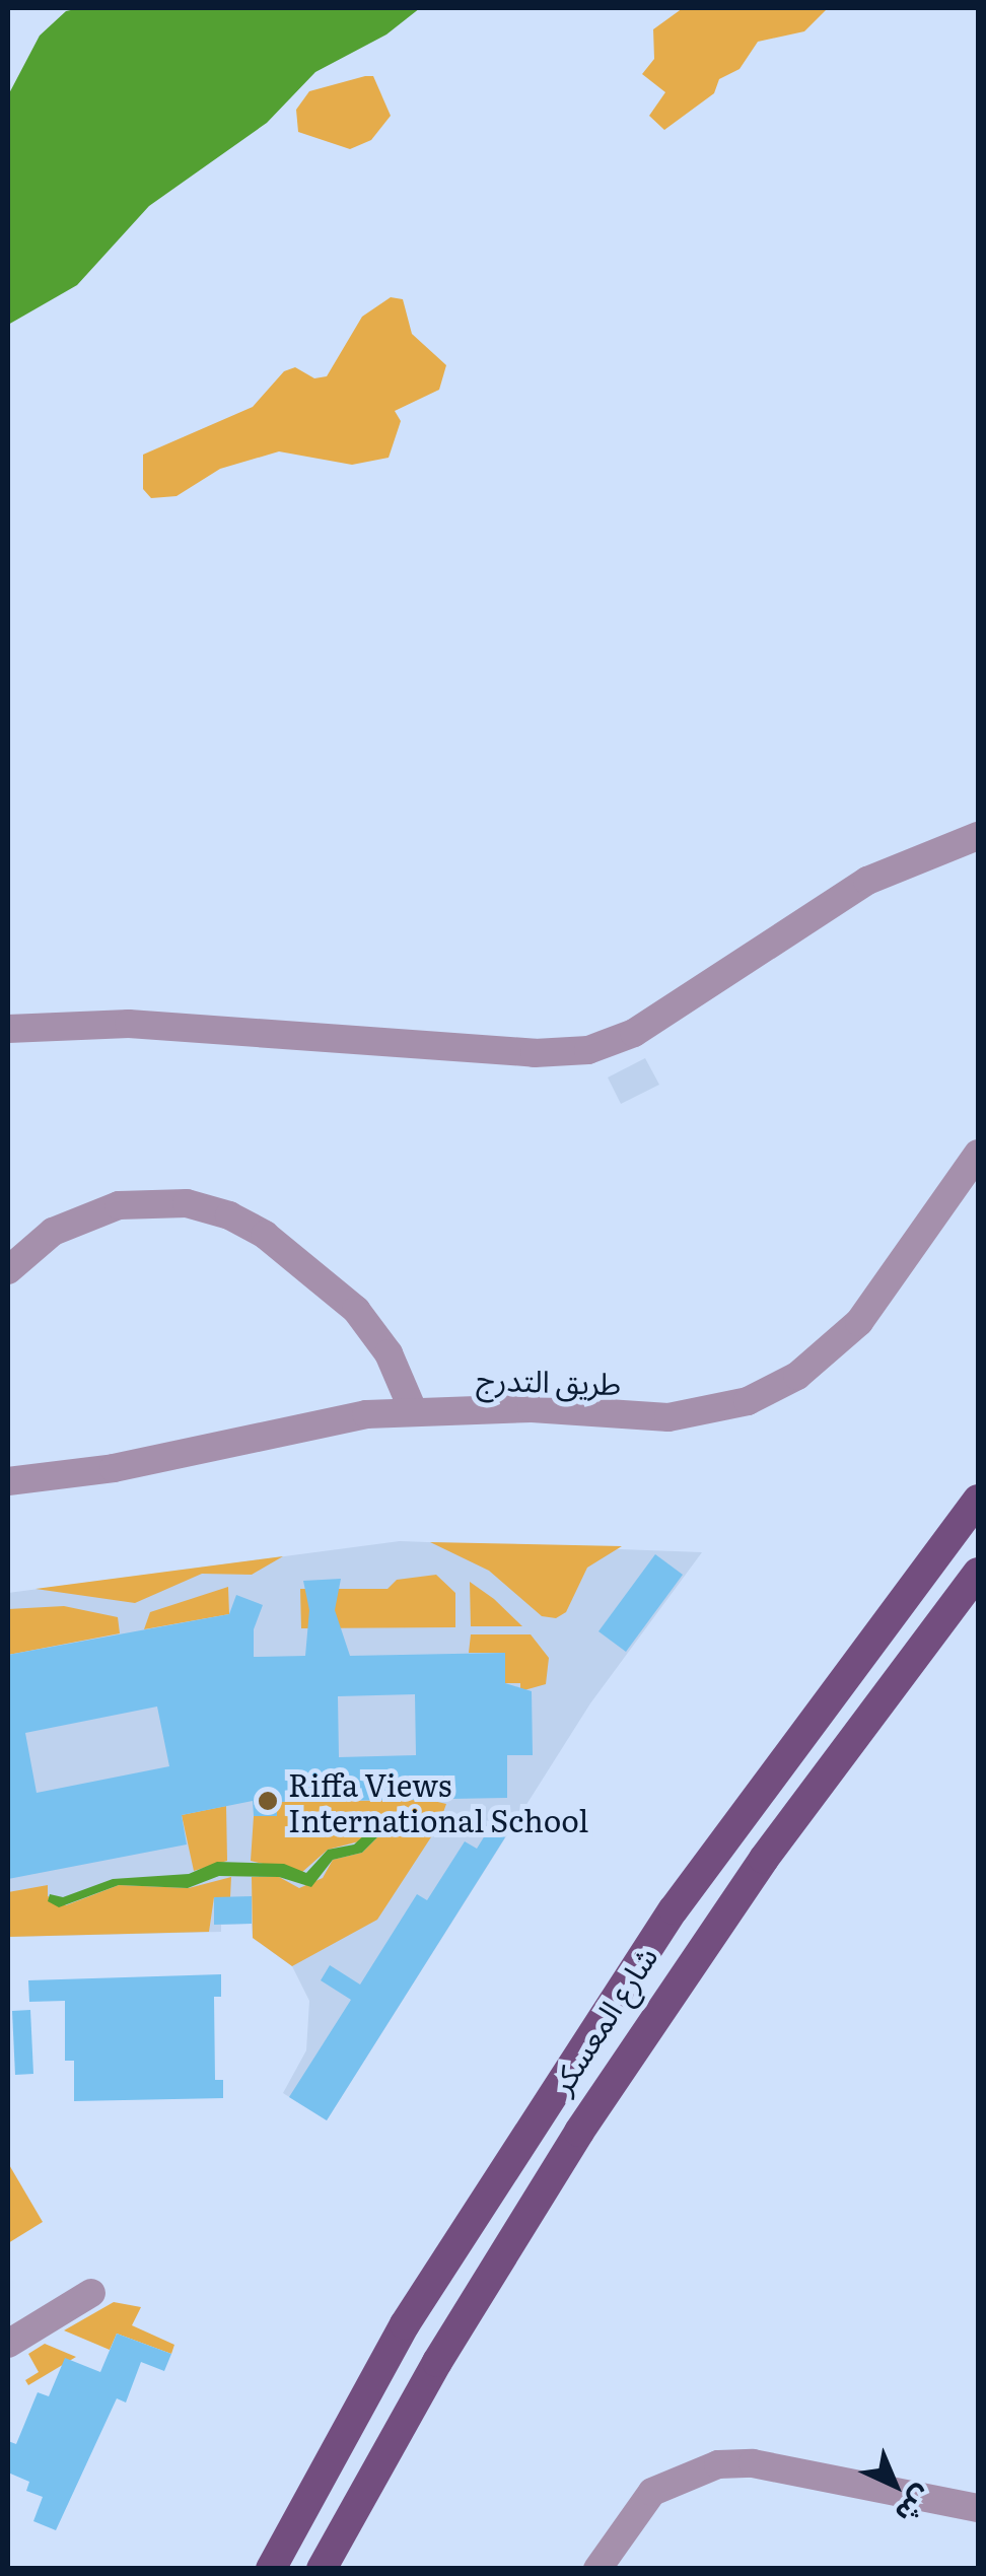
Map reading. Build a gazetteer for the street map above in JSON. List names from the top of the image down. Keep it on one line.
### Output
{"streets":{"main road":["شارع المعسكر"],"street":["طريق التدرج"]},"places":["Riffa Views International School"],"north":"bottom right"}
